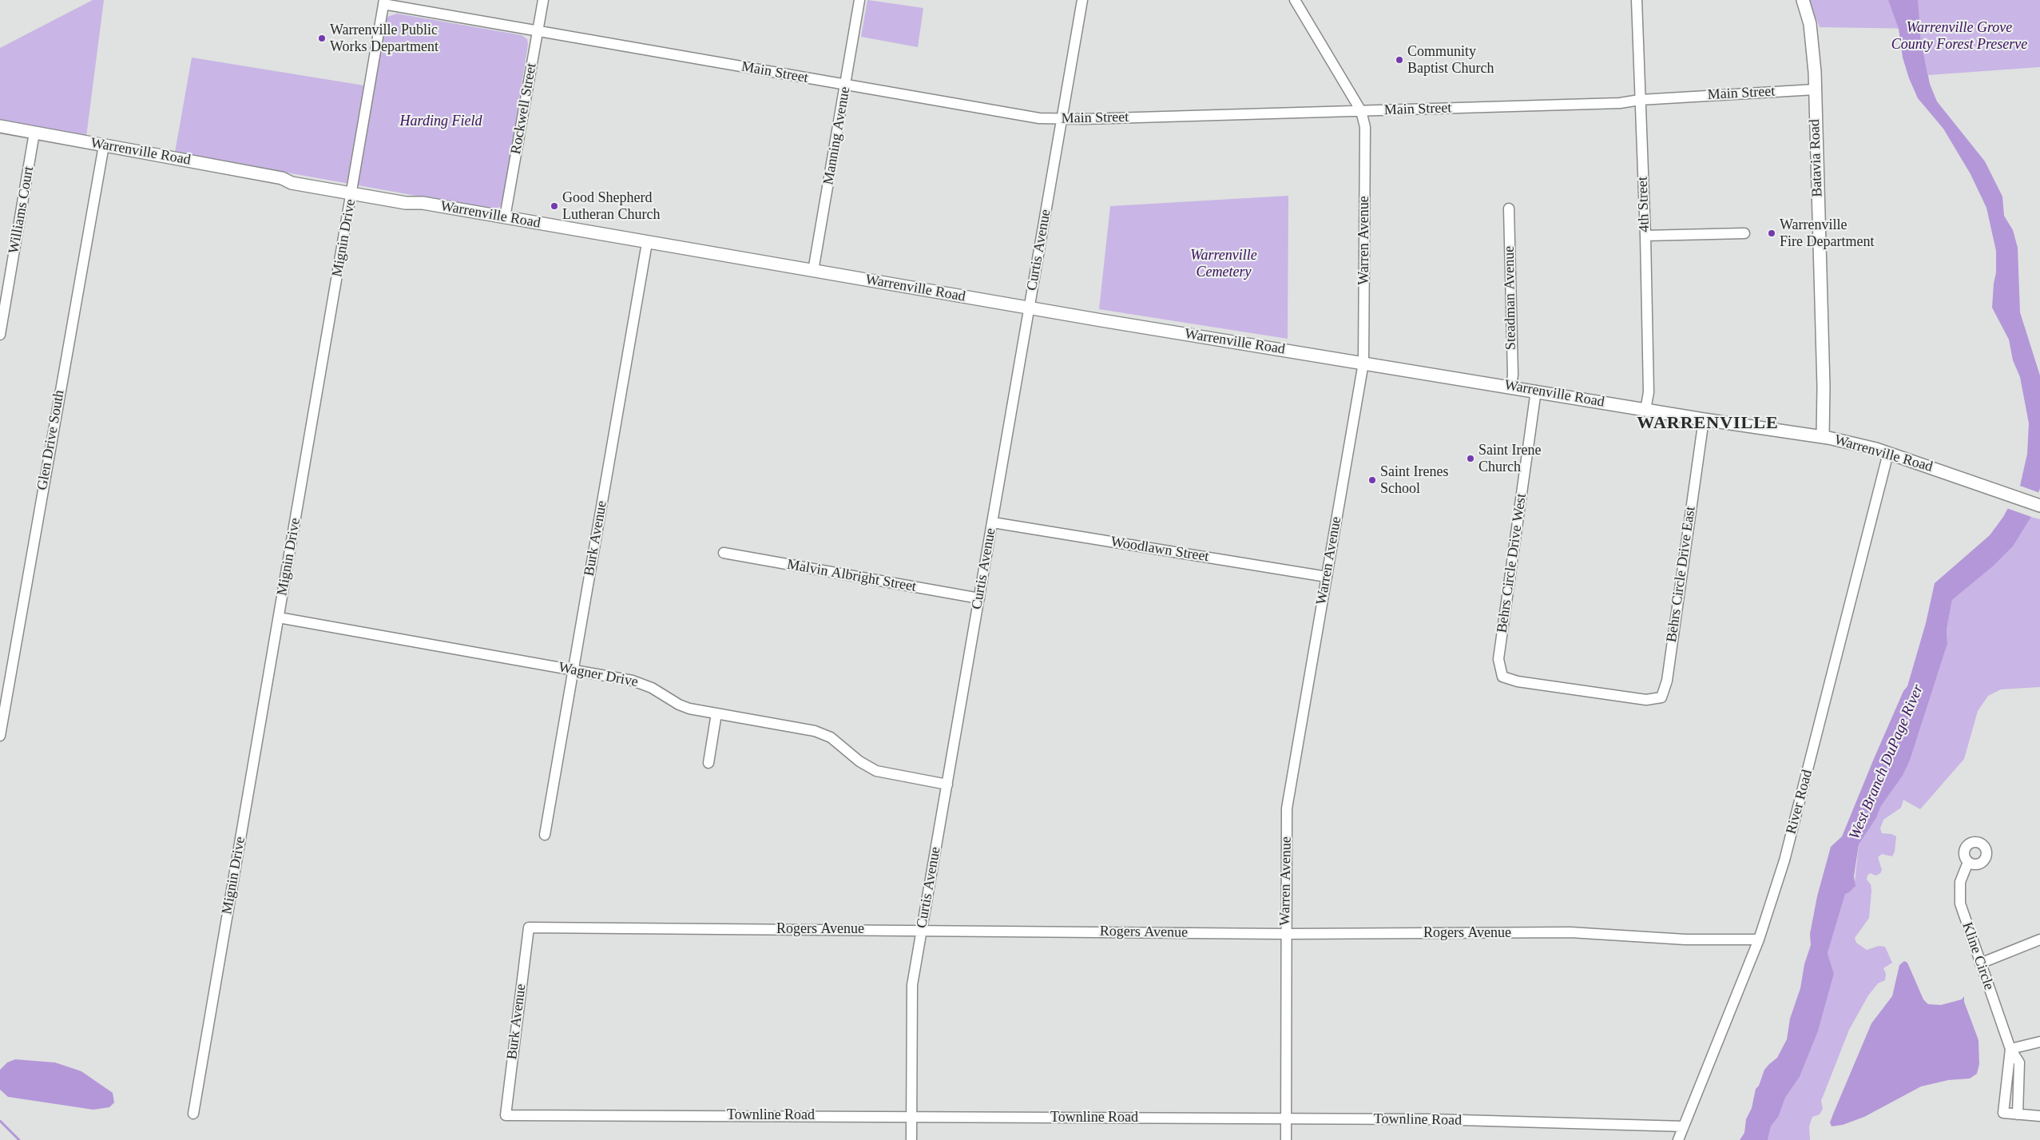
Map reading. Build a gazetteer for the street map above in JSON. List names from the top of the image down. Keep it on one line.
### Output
{"streets":{"main road":["Warrenville Road","Batavia Road"],"street":["Main Street","Rockwell Street","Manning Avenue","4th Street","Williams Court","Mignin Drive","Warren Avenue","Curtis Avenue","Steadman Avenue","Glen Drive South","Burk Avenue","Woodlawn Street","Behrs Circle Drive West","Behrs Circle Drive East","Malvin Albright Street","Wagner Drive","River Road","Rogers Avenue","Kline Circle","Townline Road"]},"crossings":[["Main Street","Rockwell Street"],["Main Street","Manning Avenue"],["Main Street","Batavia Road"],["Main Street","4th Street"],["Main Street","Mignin Drive"],["Main Street","Warren Avenue"],["Main Street","Curtis Avenue"],["Rockwell Street","Warrenville Road"],["Manning Avenue","Warrenville Road"],["Warrenville Road","Batavia Road"],["Warrenville Road","4th Street"],["Warrenville Road","Williams Court"],["Warrenville Road","Mignin Drive"],["Warrenville Road","Warren Avenue"],["Warrenville Road","Curtis Avenue"],["Warrenville Road","Steadman Avenue"],["Warrenville Road","Glen Drive South"],["Warrenville Road","Burk Avenue"],["Warrenville Road","Behrs Circle Drive West"],["Warrenville Road","Behrs Circle Drive East"],["Warrenville Road","River Road"],["Mignin Drive","Wagner Drive"],["Warren Avenue","Woodlawn Street"],["Warren Avenue","Rogers Avenue"],["Warren Avenue","Townline Road"],["Curtis Avenue","Woodlawn Street"],["Curtis Avenue","Malvin Albright Street"],["Curtis Avenue","Wagner Drive"],["Curtis Avenue","Rogers Avenue"],["Curtis Avenue","Townline Road"],["Burk Avenue","Wagner Drive"],["Burk Avenue","Rogers Avenue"],["Burk Avenue","Townline Road"],["Behrs Circle Drive West","Behrs Circle Drive East"],["River Road","Rogers Avenue"],["River Road","Townline Road"]],"districts":["WARRENVILLE"],"water":["West Branch DuPage River"],"parks":["Warrenville Grove County Forest Preserve","Harding Field","Warrenville Cemetery"],"places":["Warrenville Public Works Department","Community Baptist Church","Good Shepherd Lutheran Church","Warrenville Fire Department","Saint Irene Church","Saint Irenes School"]}
